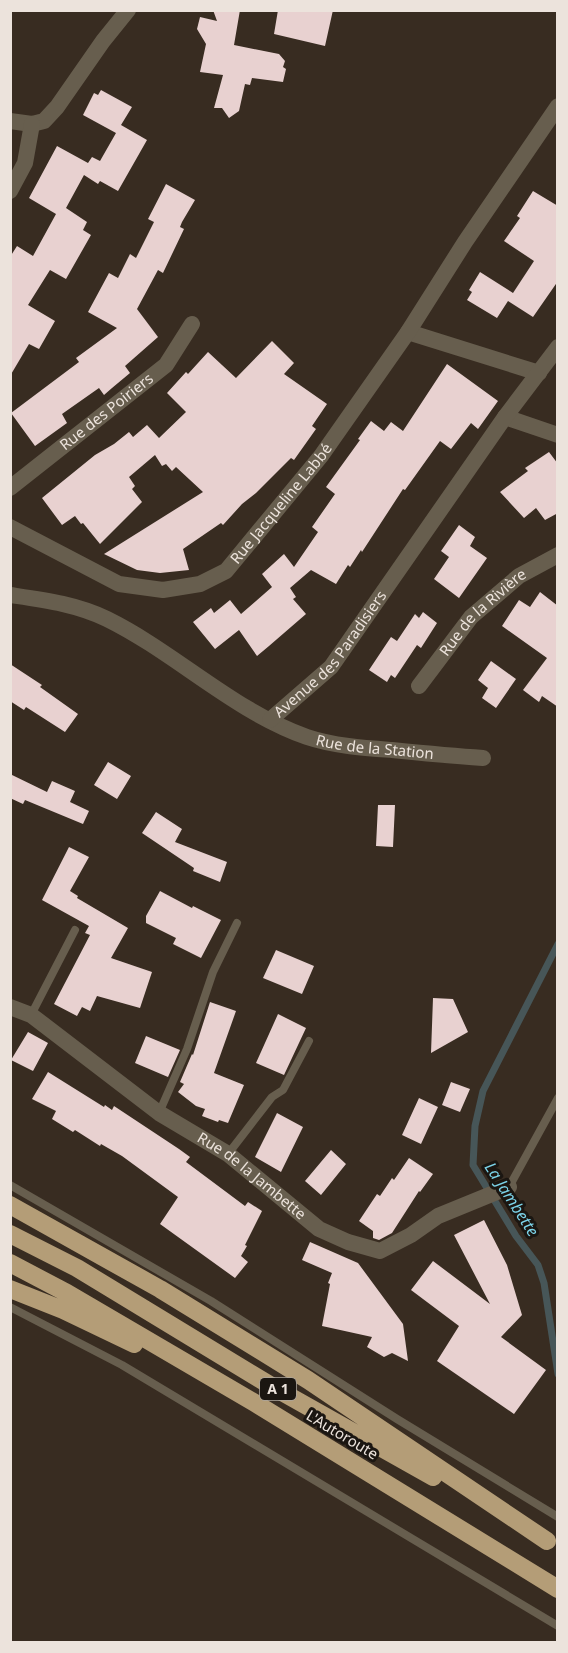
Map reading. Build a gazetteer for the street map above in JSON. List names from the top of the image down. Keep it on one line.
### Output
{"streets":{"highway":["A 1","L'Autoroute"],"street":["Rue des Poiriers","Rue Jacqueline Labbé","Rue de la Rivière","Avenue des Paradisiers","Rue de la Station","Rue de la Jambette"]},"crossings":[["Avenue des Paradisiers","Rue de la Station"]],"water":["La Jambette"]}
